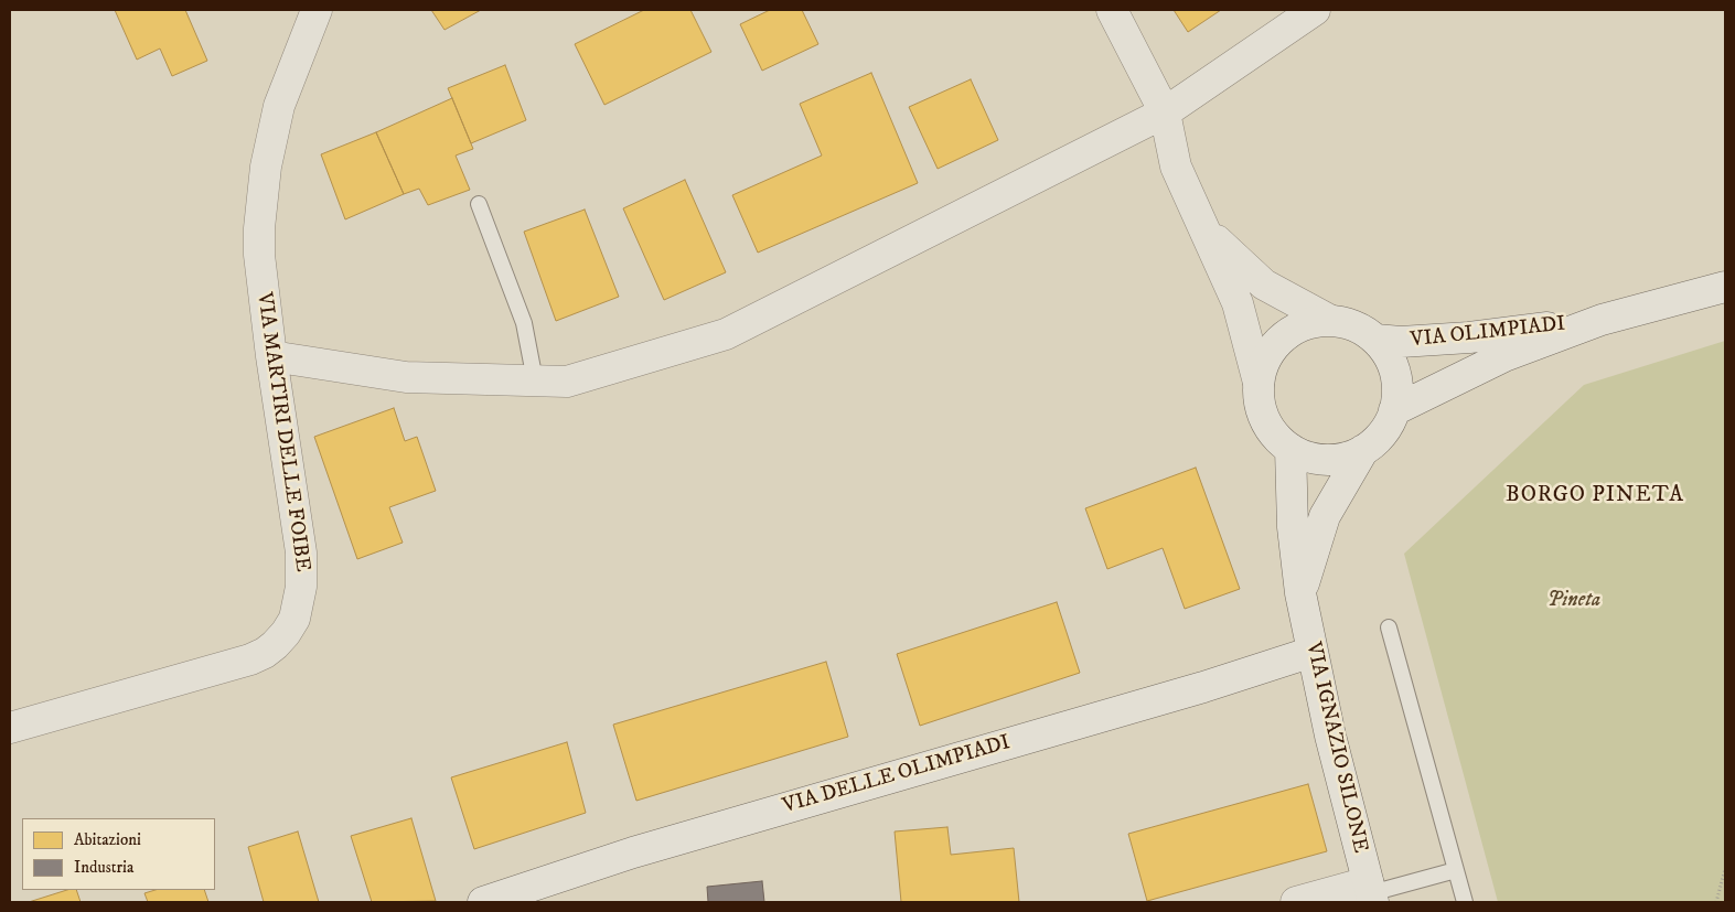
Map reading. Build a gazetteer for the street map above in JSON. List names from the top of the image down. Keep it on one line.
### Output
{"streets":{"street":["VIA OLIMPIADI","VIA MARTIRI DELLE FOIBE","VIA IGNAZIO SILONE","VIA DELLE OLIMPIADI"]},"crossings":[["VIA OLIMPIADI","VIA IGNAZIO SILONE"],["VIA IGNAZIO SILONE","VIA DELLE OLIMPIADI"]],"districts":["BORGO PINETA"],"parks":["Pineta"],"legend":["Abitazioni","Industria"]}
